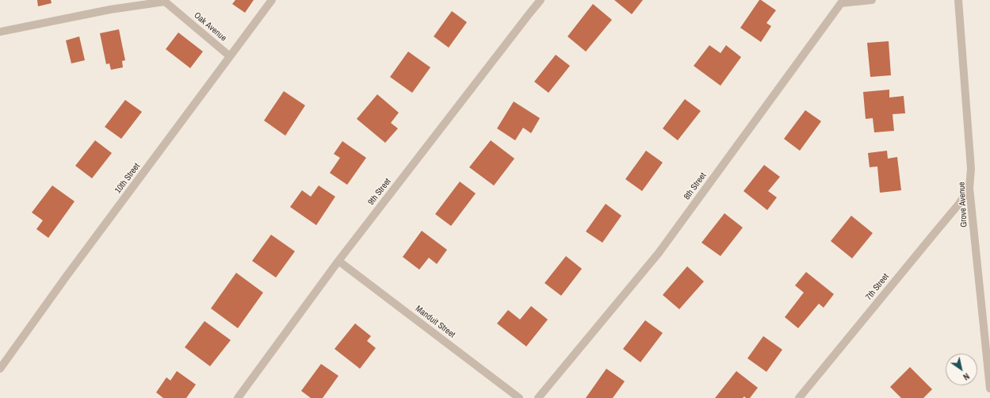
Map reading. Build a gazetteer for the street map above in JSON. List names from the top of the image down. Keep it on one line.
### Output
{"streets":{"street":["Oak Avenue","10th Street","8th Street","9th Street","Grove Avenue","7th Street","Manduit Street"]},"crossings":[["Oak Avenue","10th Street"],["9th Street","Manduit Street"],["Grove Avenue","7th Street"]],"north":"bottom right"}
